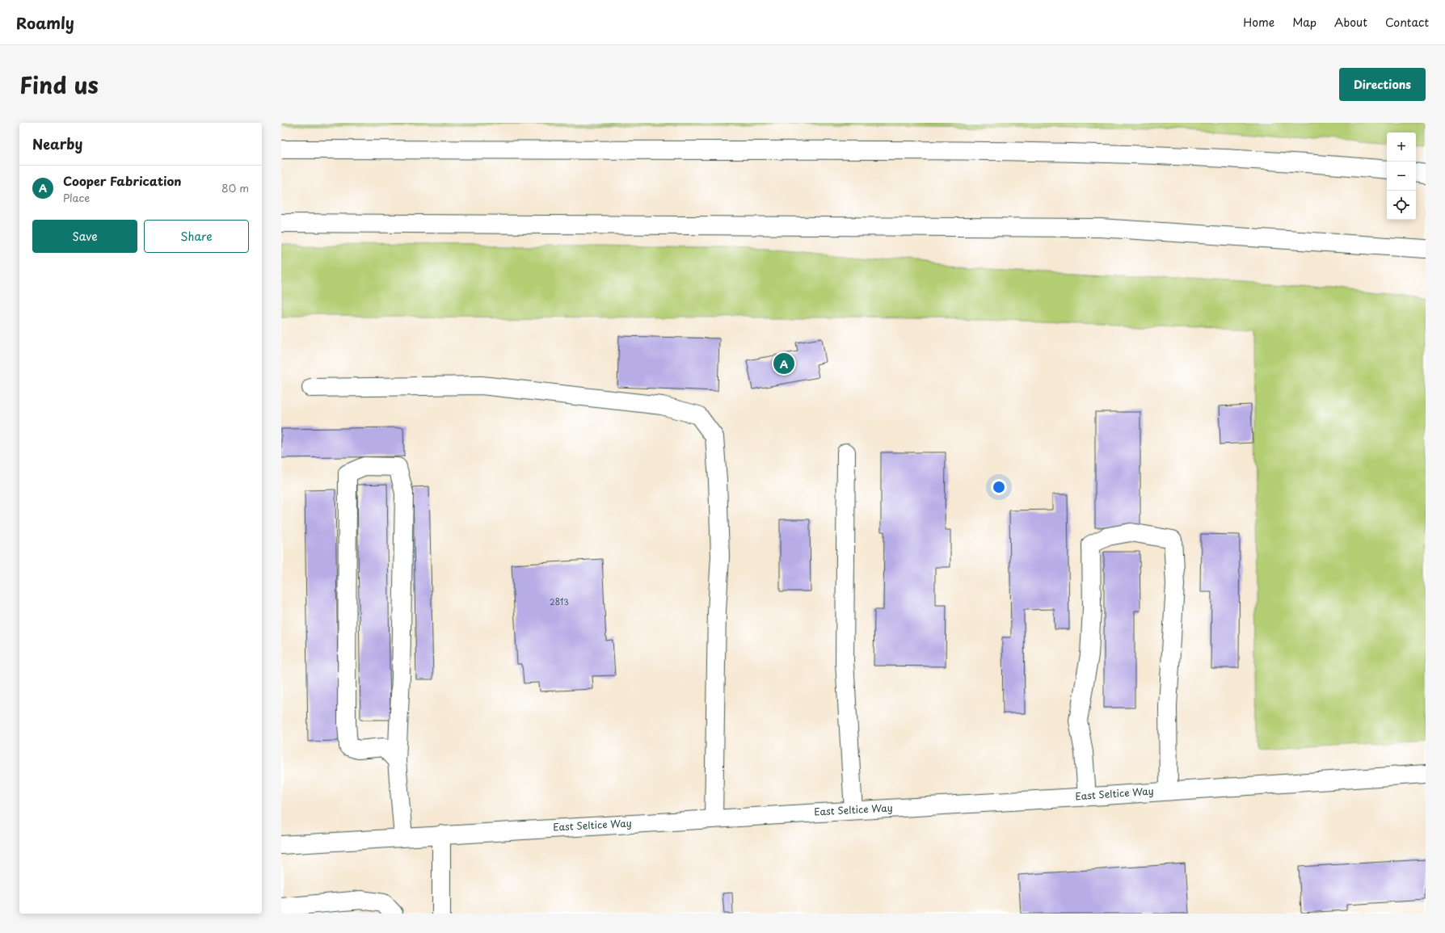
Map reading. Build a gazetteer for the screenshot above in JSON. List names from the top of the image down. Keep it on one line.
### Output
{"streets":{"main road":["East Seltice Way"]},"house_numbers":["2813"],"page":{"header":"Roamly","nav":["Home","Map","About","Contact"],"title":"Find us","buttons":["Directions",["Save","Share"]],"heading":"Nearby","map_buttons":["+","−"],"list":[{"mark":"A","name":"Cooper Fabrication","note":"Place","value":"80 m"}],"pins":"A"}}
